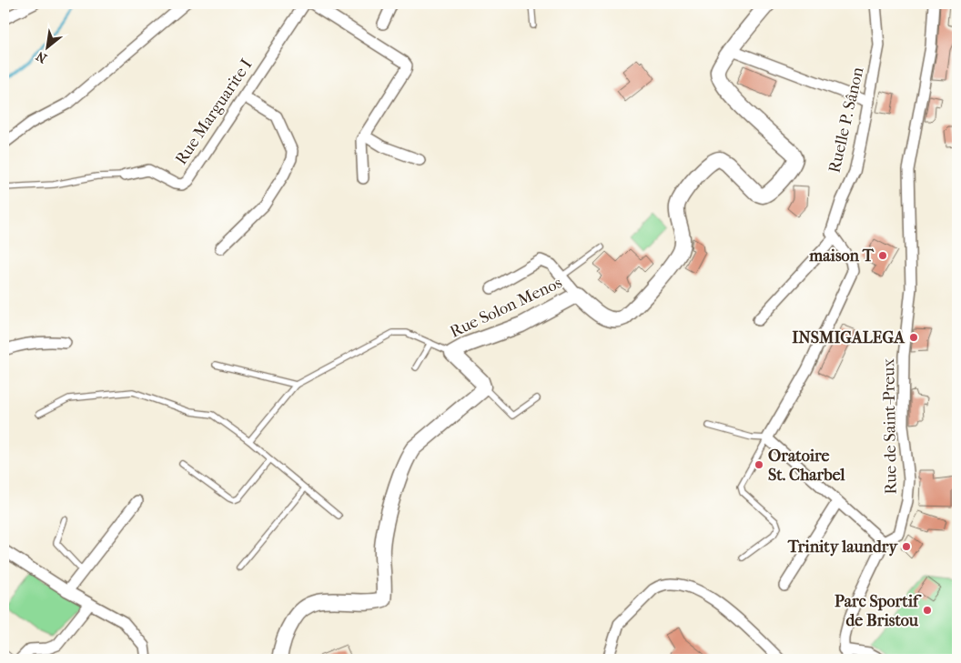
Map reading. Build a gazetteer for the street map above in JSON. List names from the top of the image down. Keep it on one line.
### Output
{"streets":{"street":["Rue Marguarite I","Ruelle P. Sânon","Rue Solon Menos","Rue de Saint-Preux"]},"places":["maison T","INSMIGALEGA","Oratoire St. Charbel","Trinity laundry","Parc Sportif de Bristou"],"north":"bottom left"}
